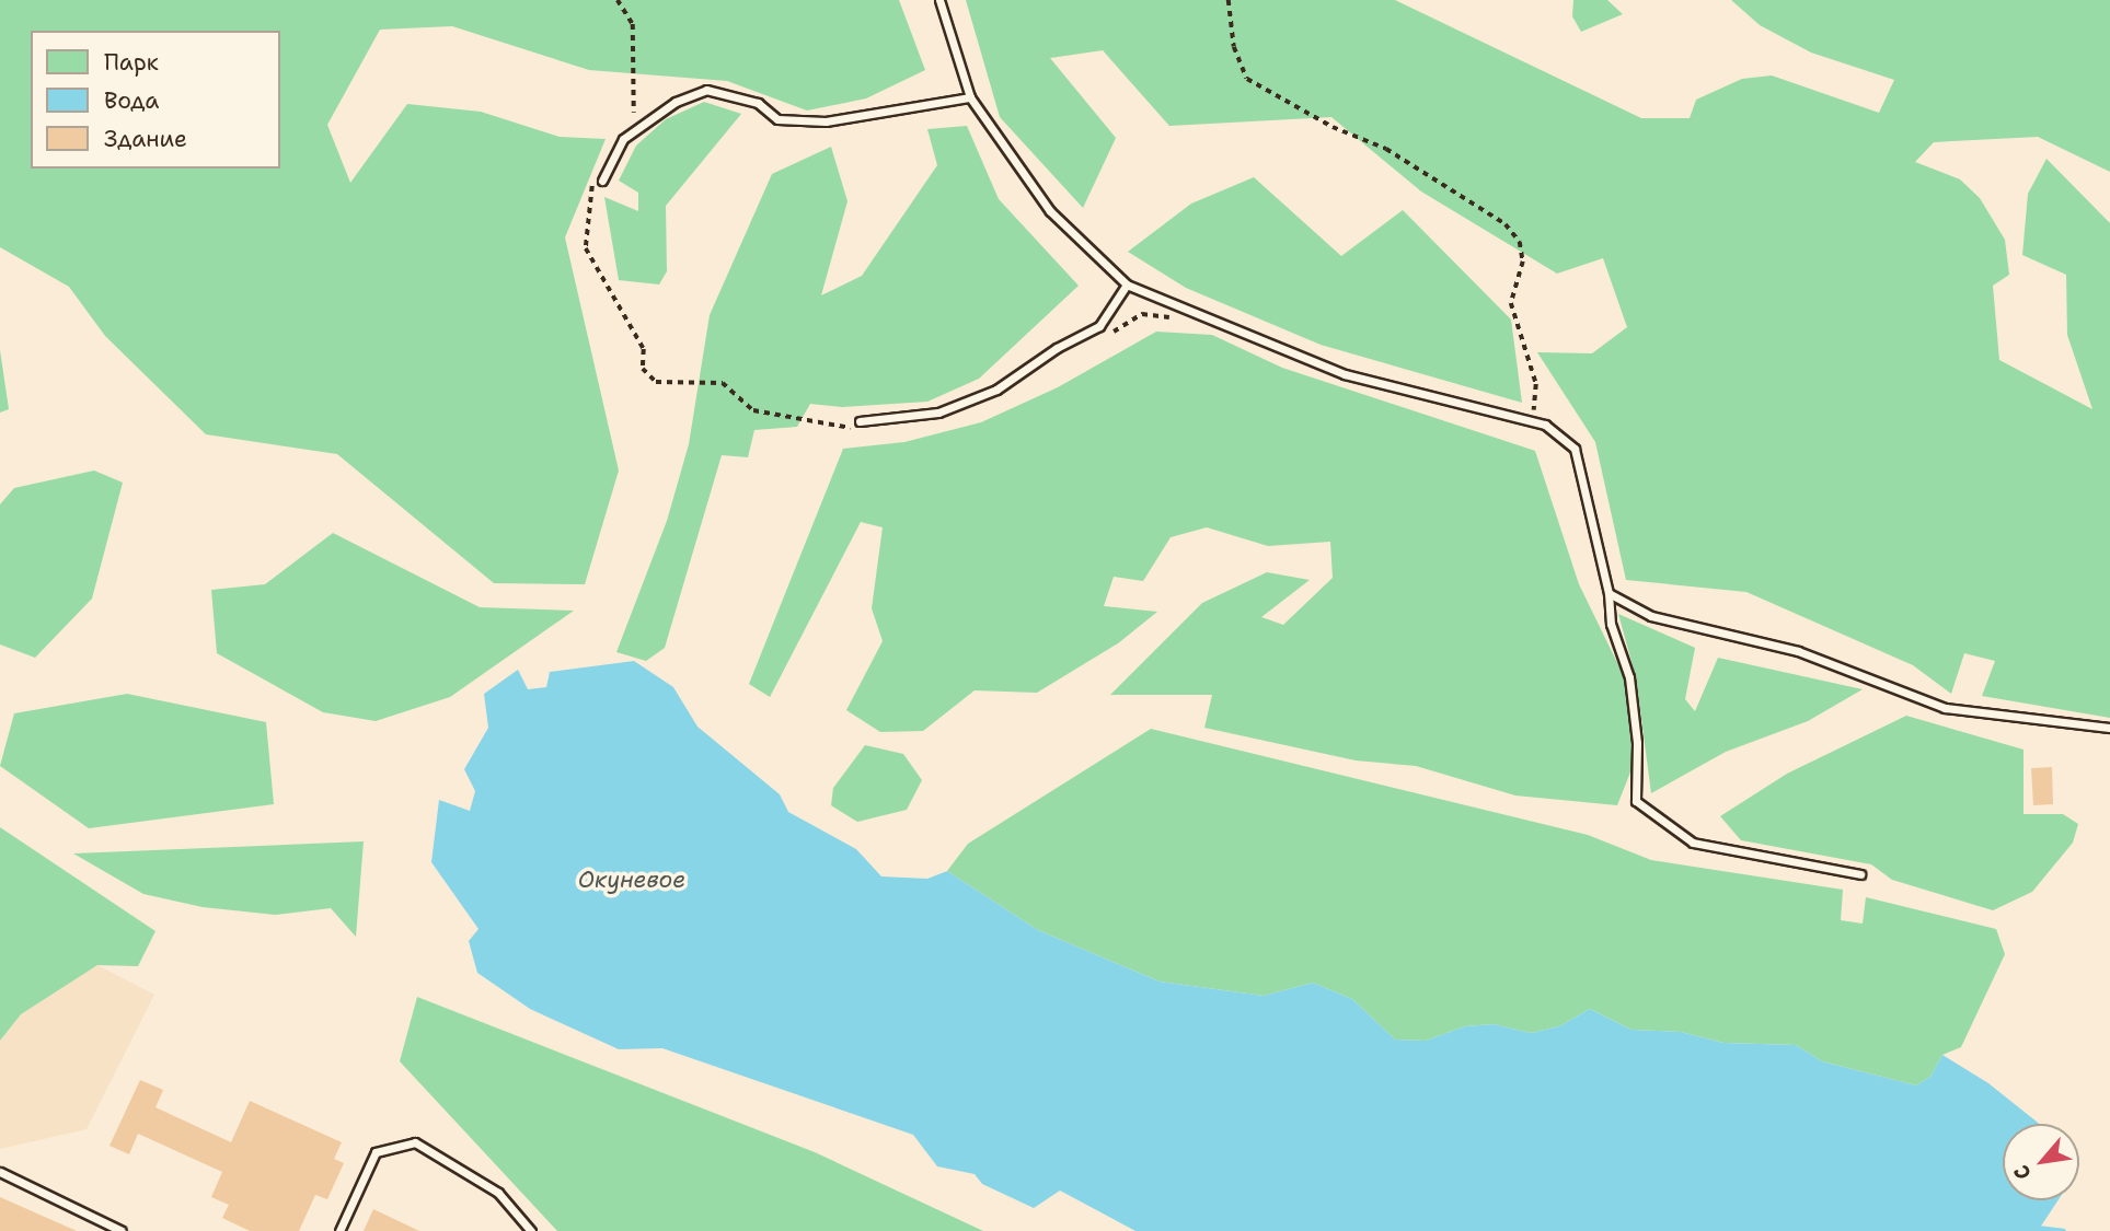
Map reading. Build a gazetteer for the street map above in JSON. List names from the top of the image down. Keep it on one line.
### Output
{"water":["Окуневое"],"legend":["Парк","Вода","Здание"],"north":"bottom left"}
